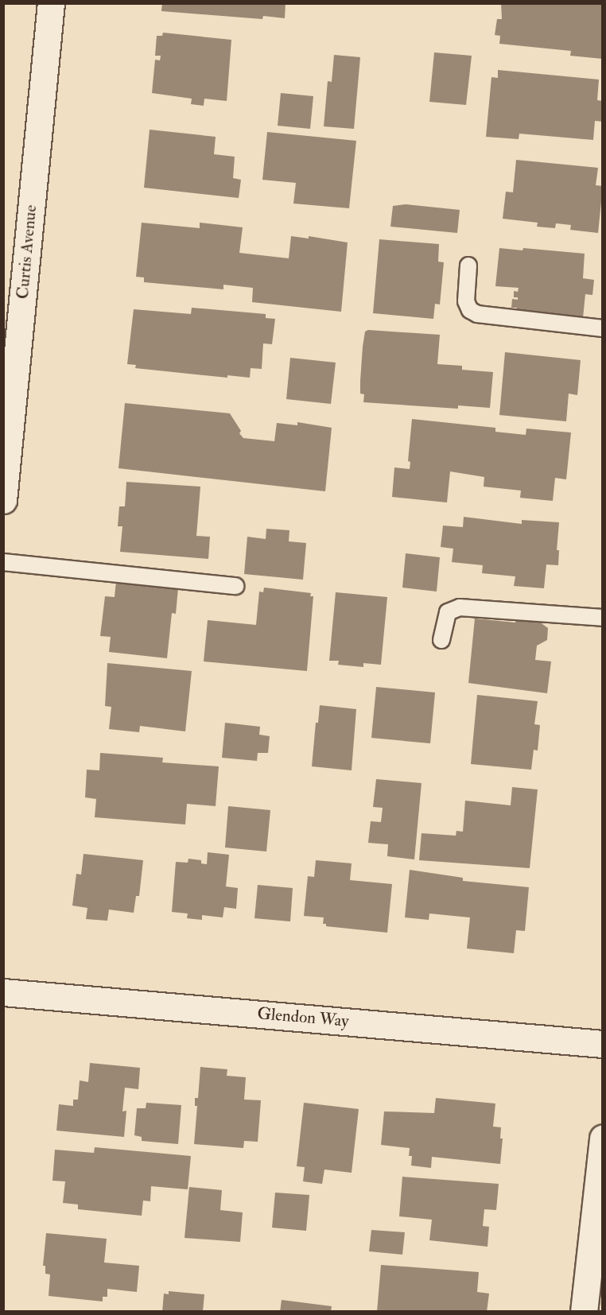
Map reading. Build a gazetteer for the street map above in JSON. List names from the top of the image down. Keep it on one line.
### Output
{"streets":{"street":["Curtis Avenue","Glendon Way"]}}
